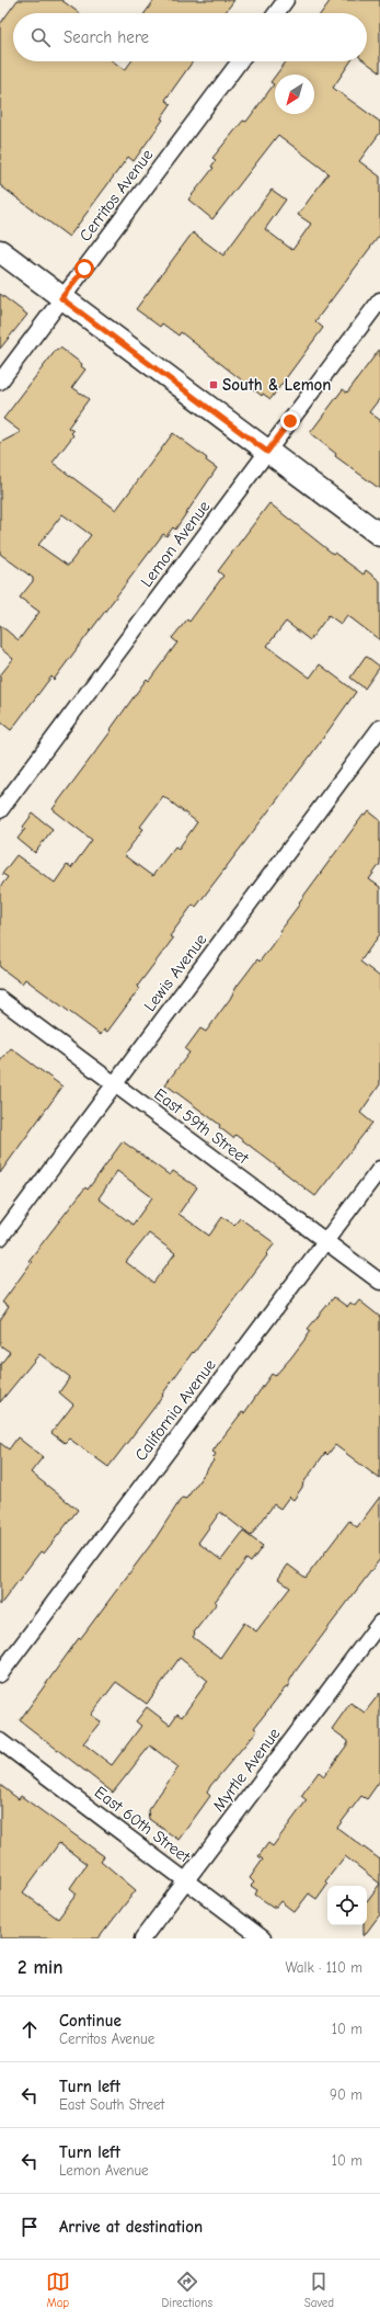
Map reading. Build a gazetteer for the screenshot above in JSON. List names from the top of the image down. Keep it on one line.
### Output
{"streets":{"street":["Cerritos Avenue","Lemon Avenue","Lewis Avenue","East 59th Street","California Avenue","Myrtle Avenue","East 60th Street"]},"crossings":[["Lewis Avenue","East 59th Street"],["East 59th Street","California Avenue"],["Myrtle Avenue","East 60th Street"]],"places":{"transit":["South & Lemon"]},"north":"bottom left","page":{"search":"Search here","heading":["2 min","Walk · 110 m"],"list":[["Continue","Cerritos Avenue","10 m"],["Turn left","East South Street","90 m"],["Turn left","Lemon Avenue","10 m"],"Arrive at destination"],"nav":["Map","Directions","Saved"]}}
